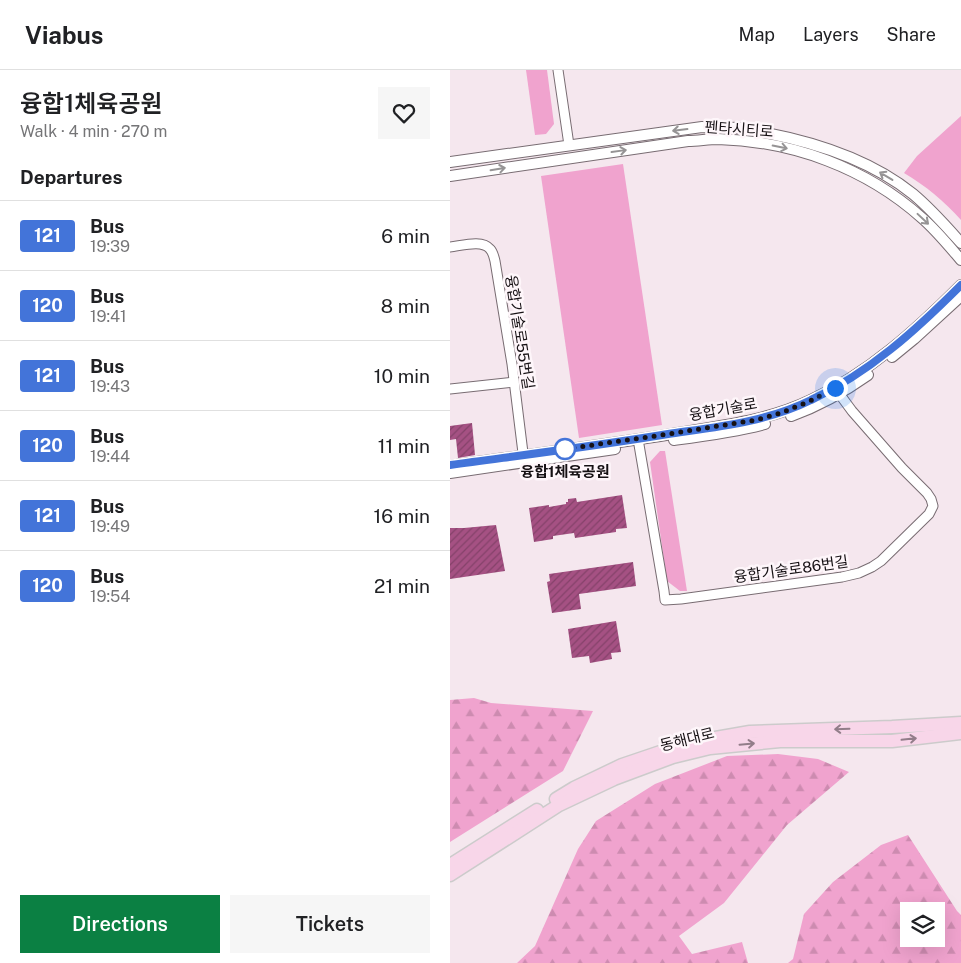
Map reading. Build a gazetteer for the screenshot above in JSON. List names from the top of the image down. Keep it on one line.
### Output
{"streets":{"main road":["동해대로"],"street":["펜타시티로","융합기술로55번길","융합기술로","융합기술로86번길"]},"crossings":[["융합기술로55번길","융합기술로"],["융합기술로","융합기술로86번길"]],"places":["융합1체육공원"],"lines":["bus line 121"],"page":{"header":"Viabus","nav":["Map","Layers","Share"],"heading":[["융합1체육공원","Walk · 4 min · 270 m"],"Departures"],"list":[{"mark":"121","name":"Bus","note":"19:39","value":"6 min"},{"mark":"120","name":"Bus","note":"19:41","value":"8 min"},{"mark":"121","name":"Bus","note":"19:43","value":"10 min"},{"mark":"120","name":"Bus","note":"19:44","value":"11 min"},{"mark":"121","name":"Bus","note":"19:49","value":"16 min"},{"mark":"120","name":"Bus","note":"19:54","value":"21 min"}],"buttons":["Directions","Tickets"]}}
